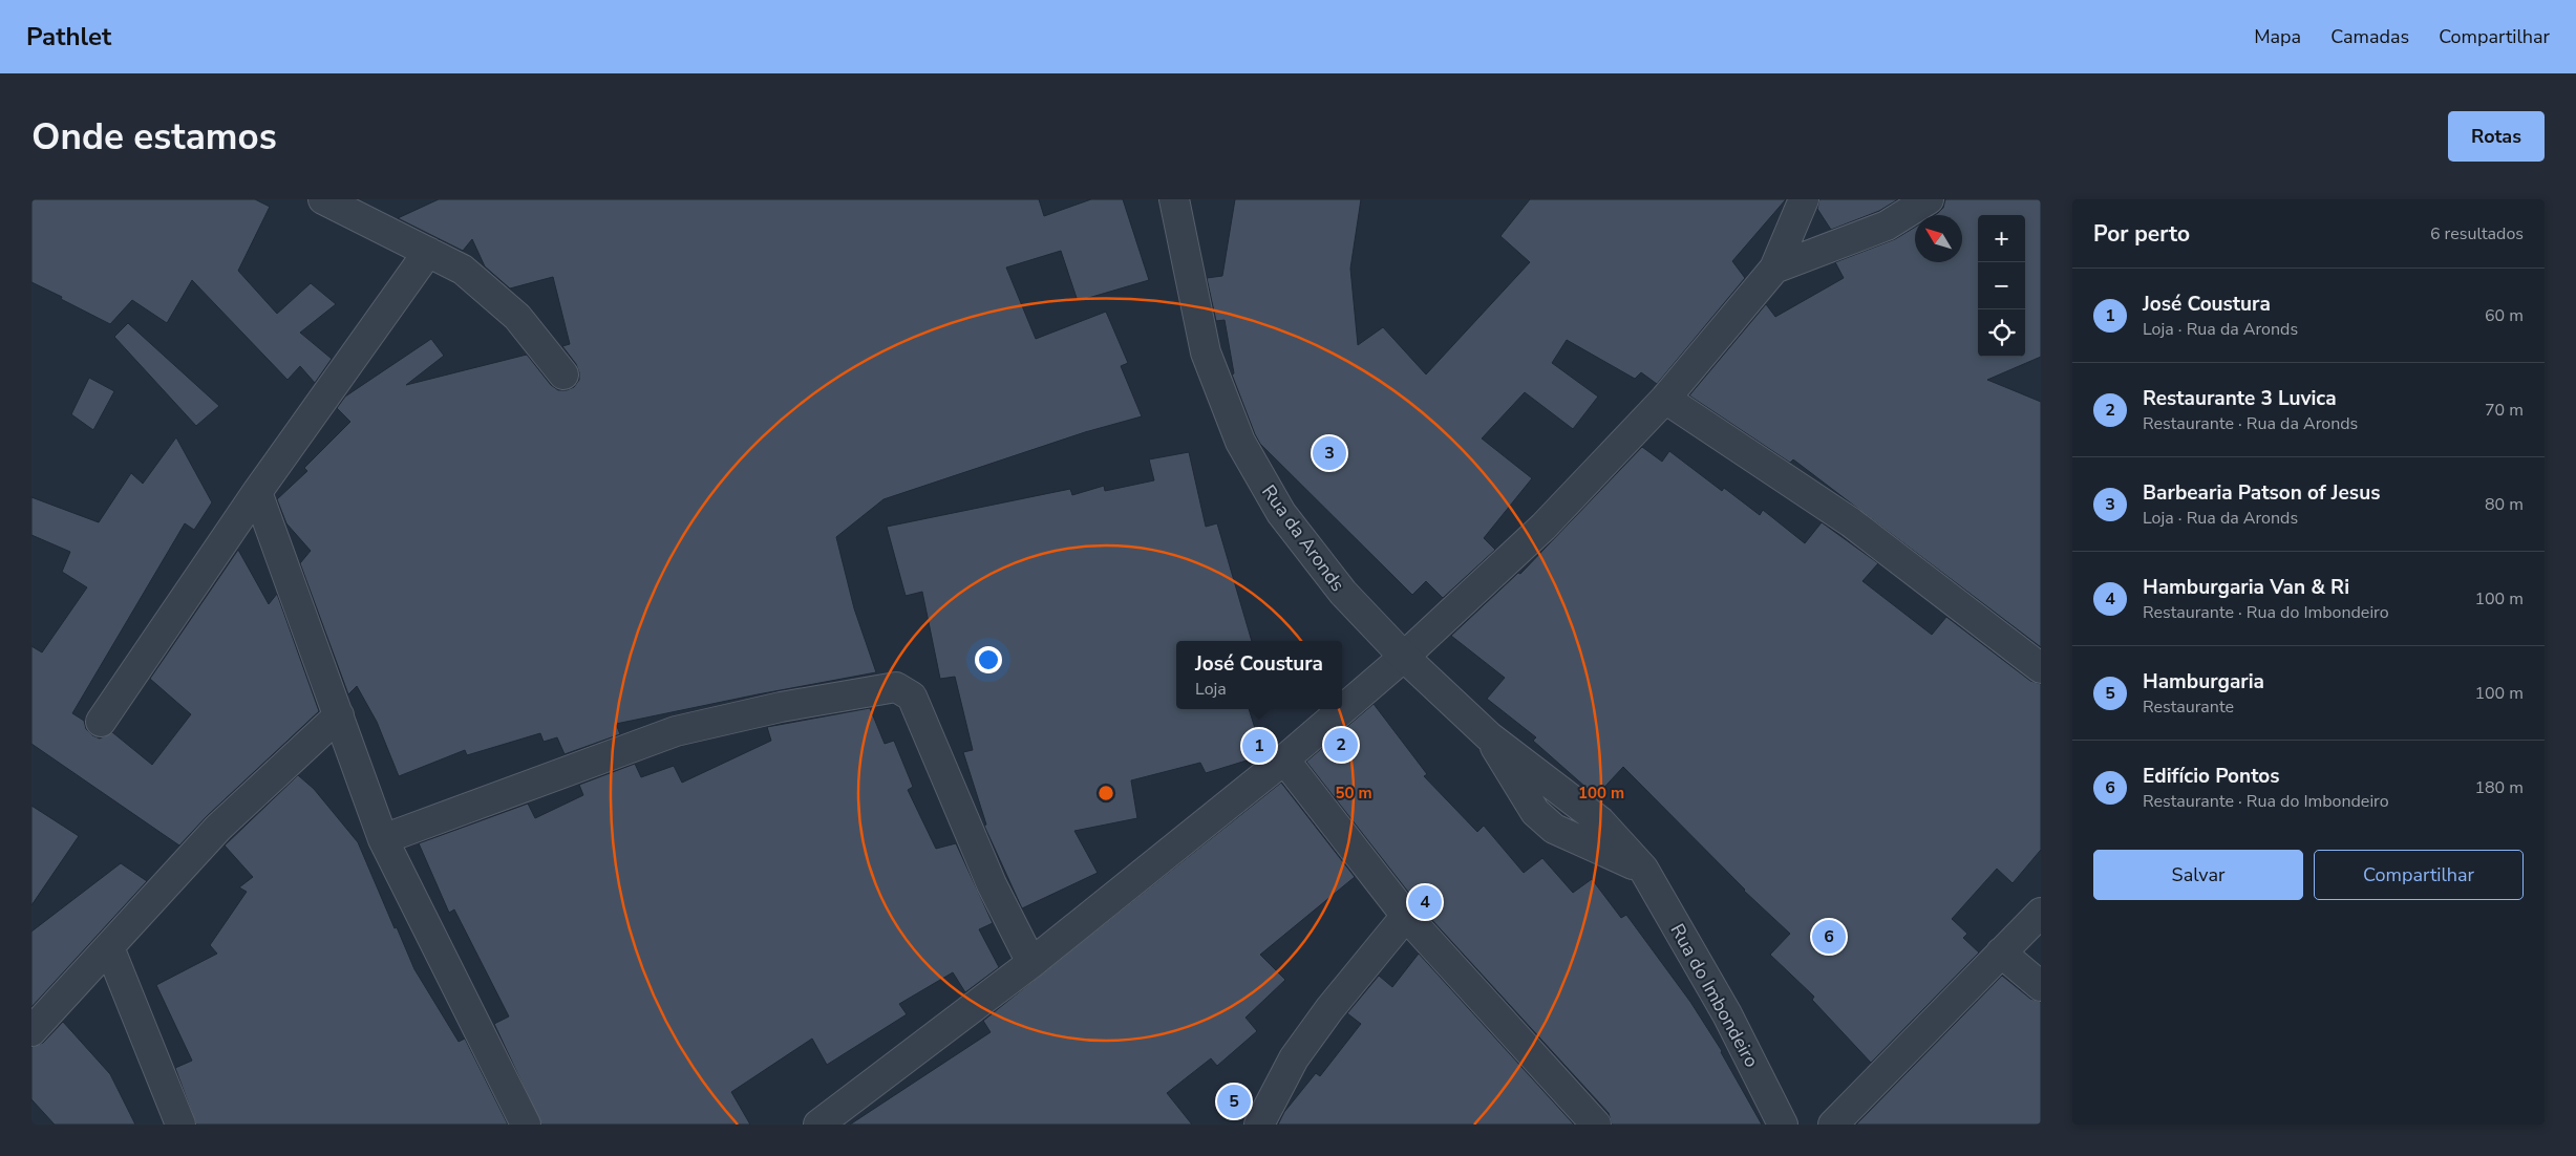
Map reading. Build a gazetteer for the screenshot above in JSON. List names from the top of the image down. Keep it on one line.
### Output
{"streets":{"street":["Rua da Aronds","Rua do Imbondeiro"]},"crossings":[["Rua da Aronds","Rua do Imbondeiro"]],"north":"top left","page":{"header":"Pathlet","nav":["Mapa","Camadas","Compartilhar"],"buttons":["Rotas",["Salvar","Compartilhar"]],"title":"Onde estamos","heading":["Por perto","6 resultados"],"map_buttons":["+","−"],"list":[{"mark":"1","name":"José Coustura","note":"Loja · Rua da Aronds","value":"60 m"},{"mark":"2","name":"Restaurante 3 Luvica","note":"Restaurante · Rua da Aronds","value":"70 m"},{"mark":"3","name":"Barbearia Patson of Jesus","note":"Loja · Rua da Aronds","value":"80 m"},{"mark":"4","name":"Hamburgaria Van & Ri","note":"Restaurante · Rua do Imbondeiro","value":"100 m"},{"mark":"5","name":"Hamburgaria","note":"Restaurante","value":"100 m"},{"mark":"6","name":"Edifício Pontos","note":"Restaurante · Rua do Imbondeiro","value":"180 m"}],"pins":["3","2","1","4","6","5"],"popup":["José Coustura","Loja"]},"rings":["50 m","100 m"]}
